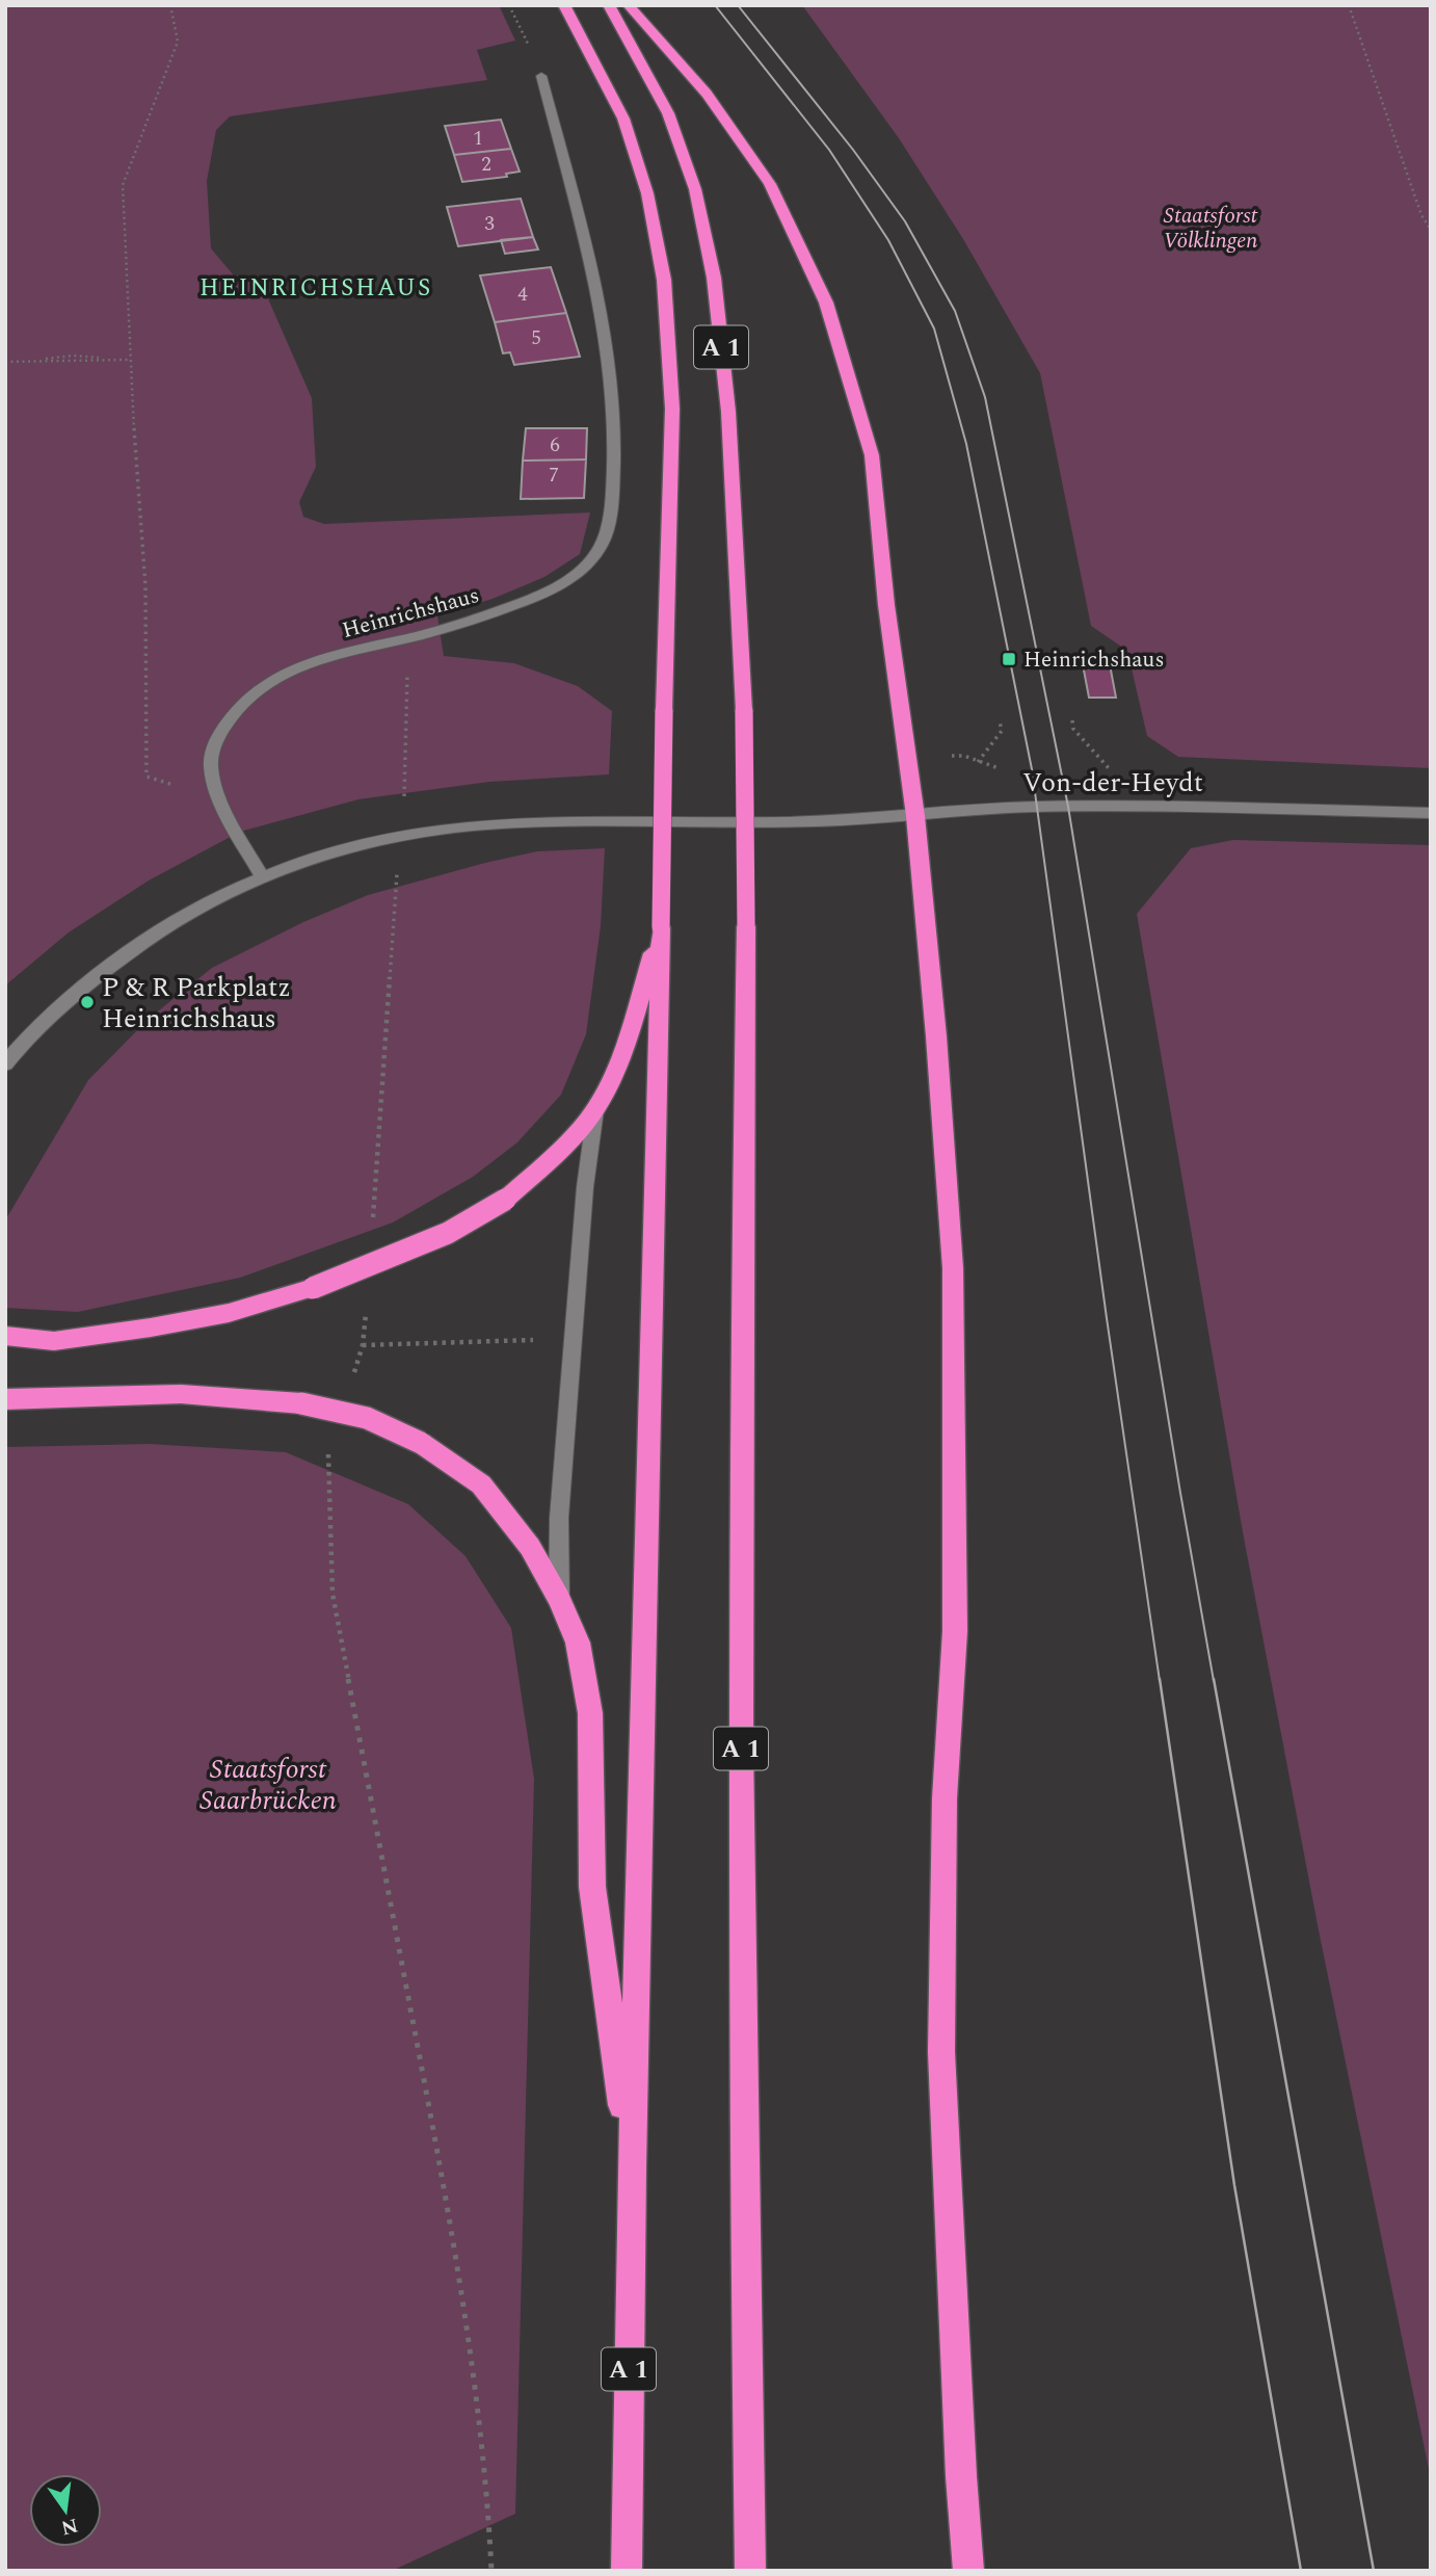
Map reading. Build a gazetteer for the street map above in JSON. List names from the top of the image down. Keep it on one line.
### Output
{"streets":{"highway":["A 1"],"street":["Heinrichshaus","Von-der-Heydt"]},"crossings":[["Heinrichshaus","Von-der-Heydt"]],"districts":["HEINRICHSHAUS"],"parks":["Staatsforst Völklingen","Staatsforst Saarbrücken"],"places":{"transit":["Heinrichshaus"],"other":["P & R Parkplatz Heinrichshaus"]},"house_numbers":["1","2","3","4","5","6","7"],"north":"bottom"}
